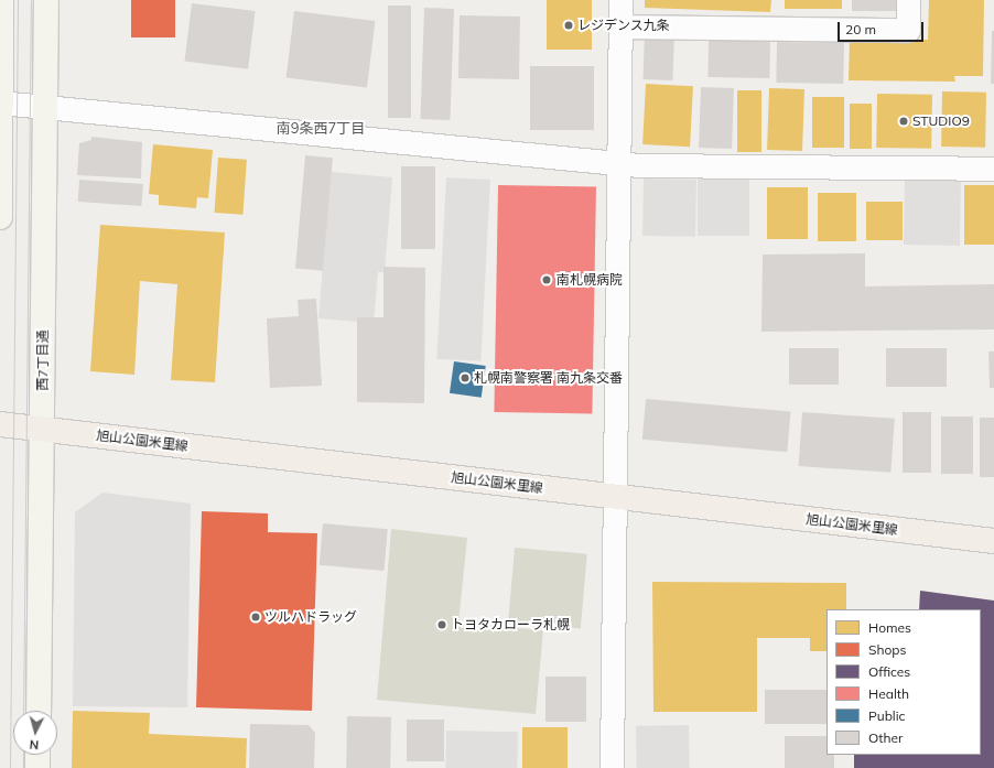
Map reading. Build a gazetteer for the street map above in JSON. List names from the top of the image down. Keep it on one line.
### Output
{"streets":{"main road":["旭山公園米里線"],"street":["西7丁目通"]},"crossings":[["西7丁目通","旭山公園米里線"]],"districts":["南9条西7丁目"],"places":["レジデンス九条","STUDIO9","南札幌病院","札幌南警察署 南九条交番","ツルハドラッグ","トヨタカローラ札幌"],"legend":["Homes","Shops","Offices","Health","Public","Other"],"scale_bar":"20 m","north":"bottom"}
